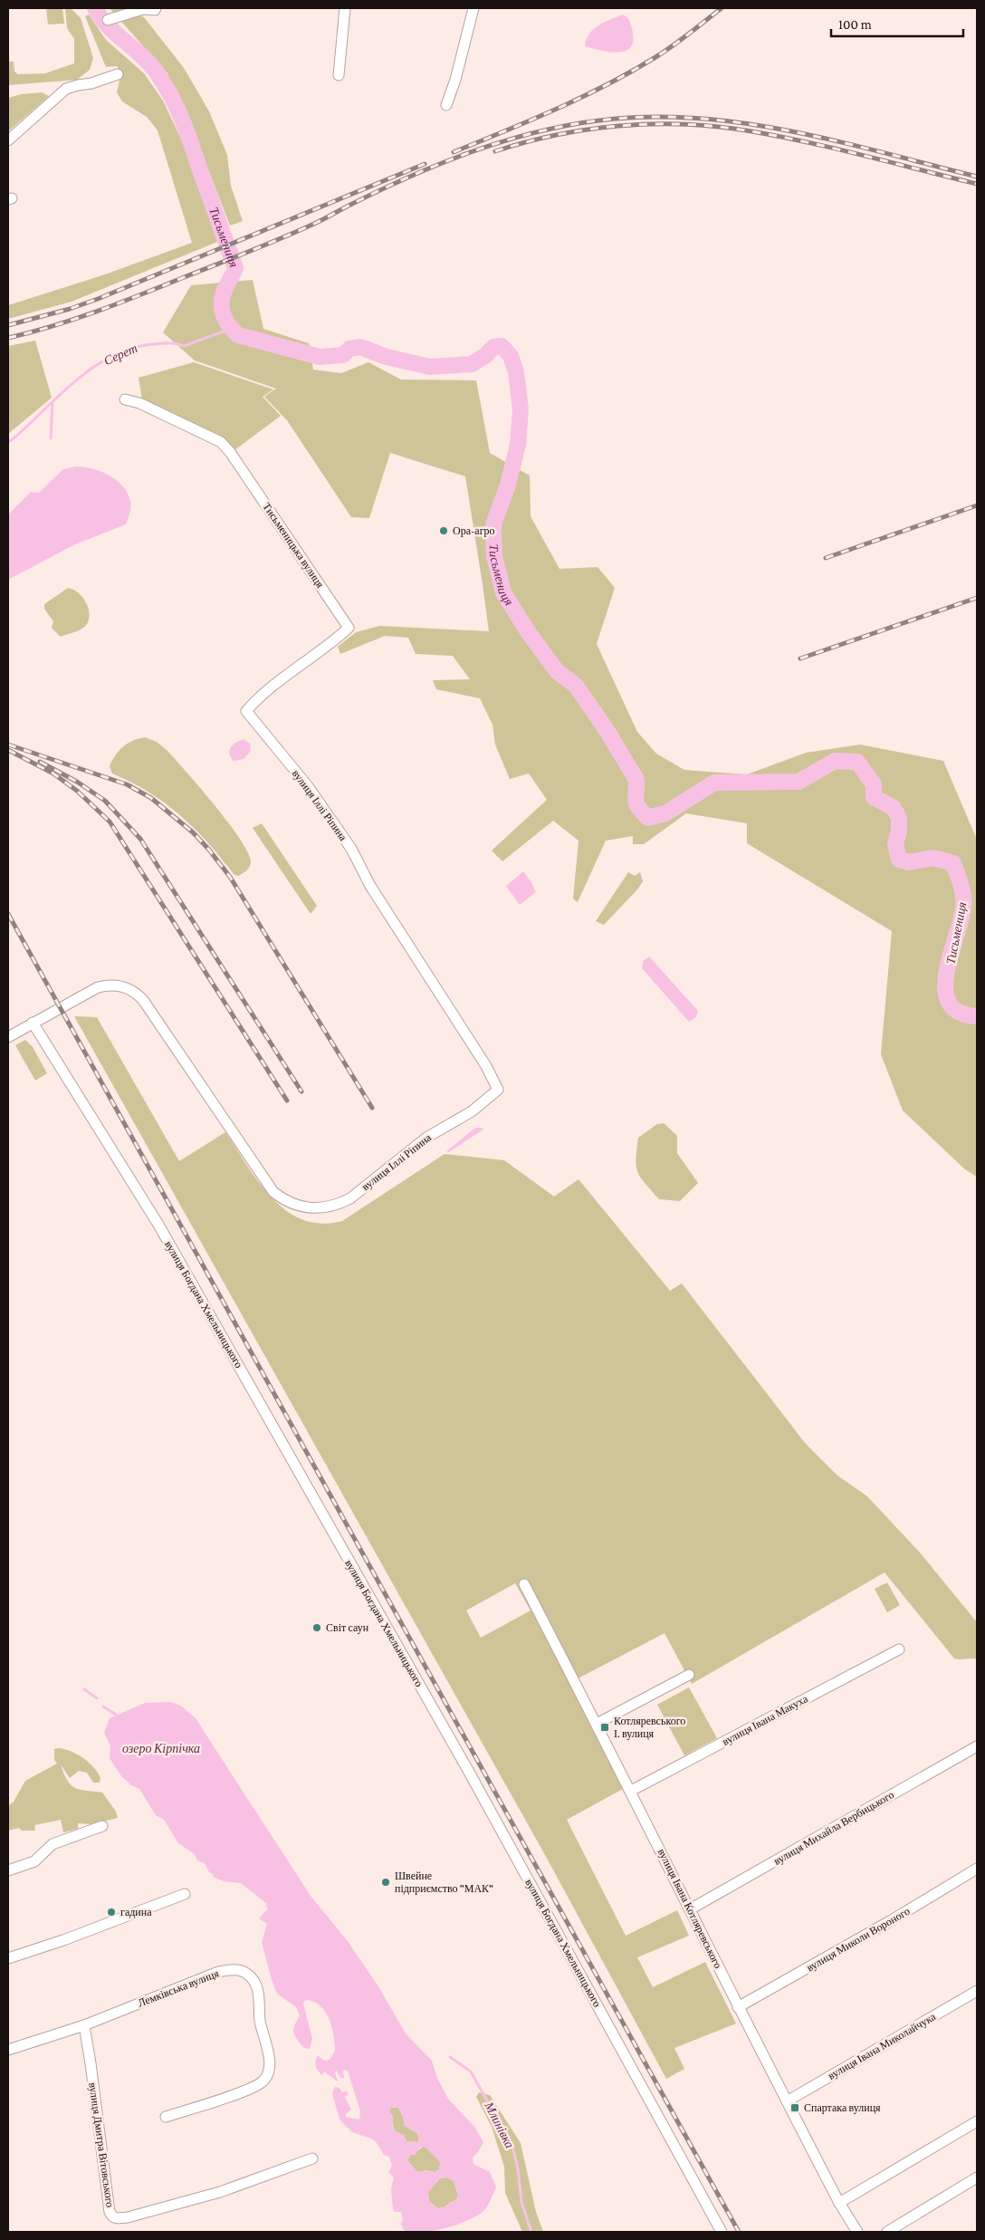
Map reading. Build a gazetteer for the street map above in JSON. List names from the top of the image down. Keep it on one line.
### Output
{"streets":{"street":["Тисьменицька вулиця","вулиця Іллі Ріпина","вулиця Богдана Хмельницького","вулиця Івана Макуха","вулиця Михайла Вербицького","вулиця Івана Котляревського","вулиця Миколи Вороного","Лемківська вулиця","вулиця Івана Миколайчука","вулиця Дмитра Вітовського"]},"crossings":[["Тисьменицька вулиця","вулиця Іллі Ріпина"],["вулиця Іллі Ріпина","вулиця Богдана Хмельницького"],["вулиця Івана Макуха","вулиця Івана Котляревського"],["вулиця Михайла Вербицького","вулиця Івана Котляревського"],["вулиця Івана Котляревського","вулиця Миколи Вороного"],["вулиця Івана Котляревського","вулиця Івана Миколайчука"],["Лемківська вулиця","вулиця Дмитра Вітовського"]],"water":["Тисьмениця","Серет","озеро Кірпічка","Млинівка"],"places":{"other":["Ора-агро","Світ саун","Швейне підприємство \"МАК\"","гадина"],"transit":["Котляревського І. вулиця","Спартака вулиця"]},"scale_bar":"100 m"}
